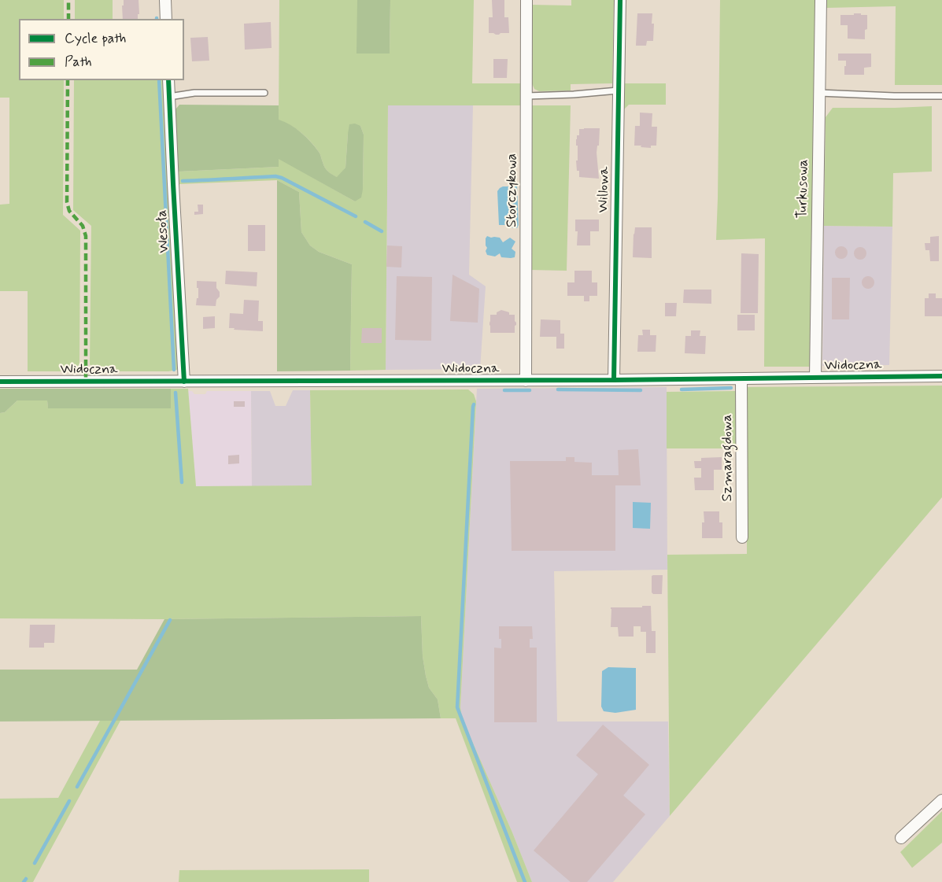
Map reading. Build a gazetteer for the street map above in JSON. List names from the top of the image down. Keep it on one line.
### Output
{"streets":{"street":["Turkusowa","Willowa","Storczykowa","Wesoła","Widoczna","Szmaragdowa"]},"crossings":[["Turkusowa","Widoczna"],["Willowa","Widoczna"],["Storczykowa","Widoczna"],["Wesoła","Widoczna"],["Widoczna","Szmaragdowa"]],"legend":["Cycle path","Path"]}
